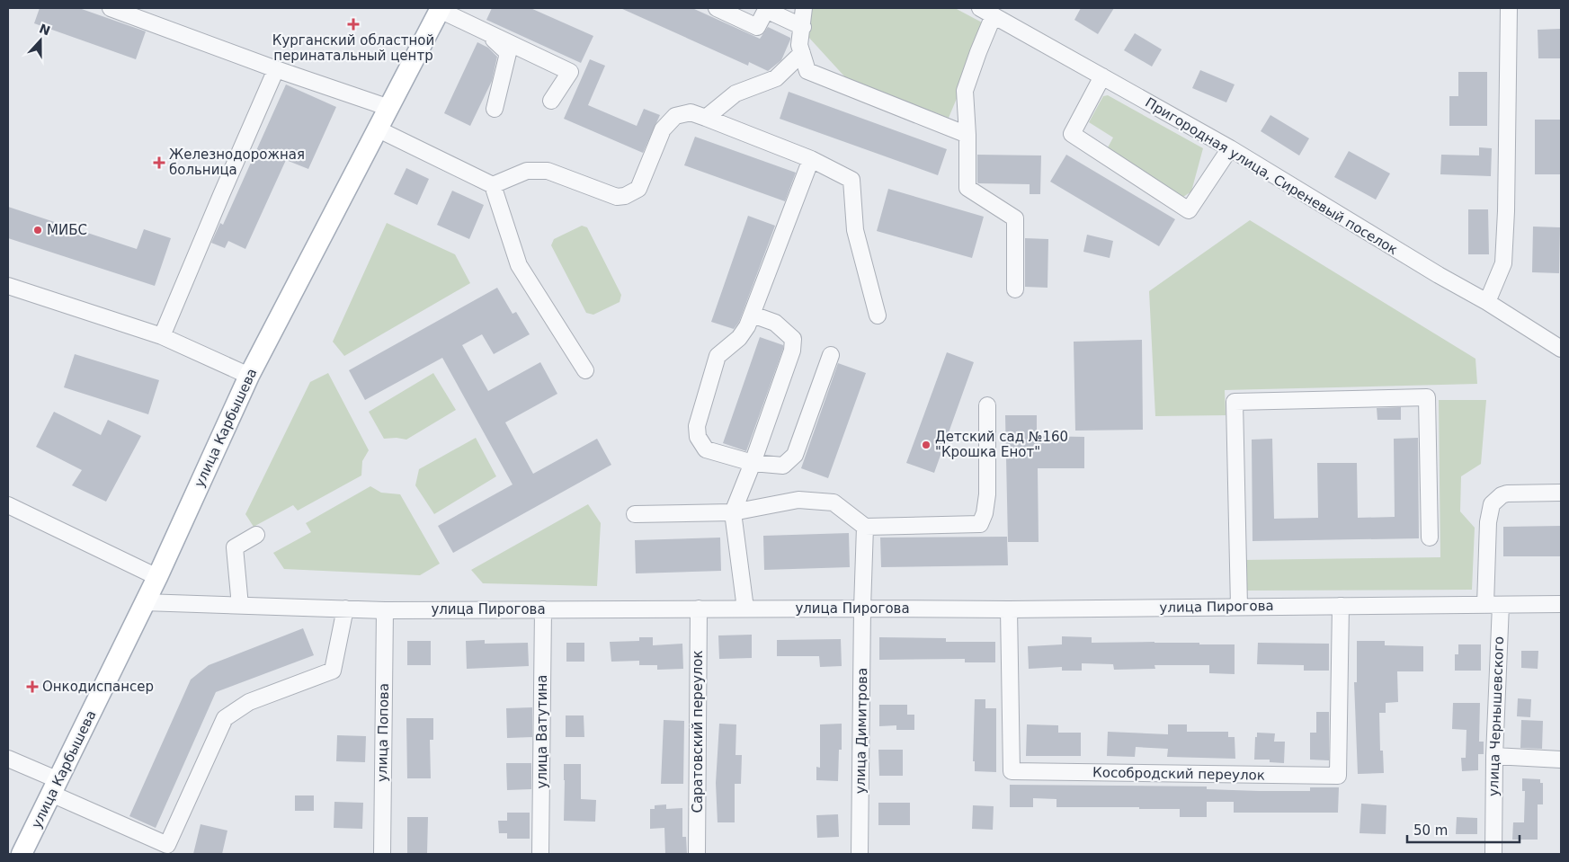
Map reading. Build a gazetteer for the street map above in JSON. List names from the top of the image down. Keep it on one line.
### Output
{"streets":{"main road":["улица Карбышева"],"street":["Пригородная улица, Сиреневый поселок","улица Пирогова","улица Чернышевского","улица Димитрова","улица Ватутина","Саратовский переулок","улица Попова","Кособродский переулок"]},"crossings":[["улица Карбышева","улица Пирогова"],["улица Пирогова","улица Чернышевского"],["улица Пирогова","улица Димитрова"],["улица Пирогова","улица Ватутина"],["улица Пирогова","Саратовский переулок"],["улица Пирогова","улица Попова"],["улица Пирогова","Кособродский переулок"]],"places":{"health":["Курганский областной перинатальный центр","Железнодорожная больница","Онкодиспансер"],"other":["МИБС","Детский сад №160 \"Крошка Енот\""]},"scale_bar":"50 m","north":"top"}
